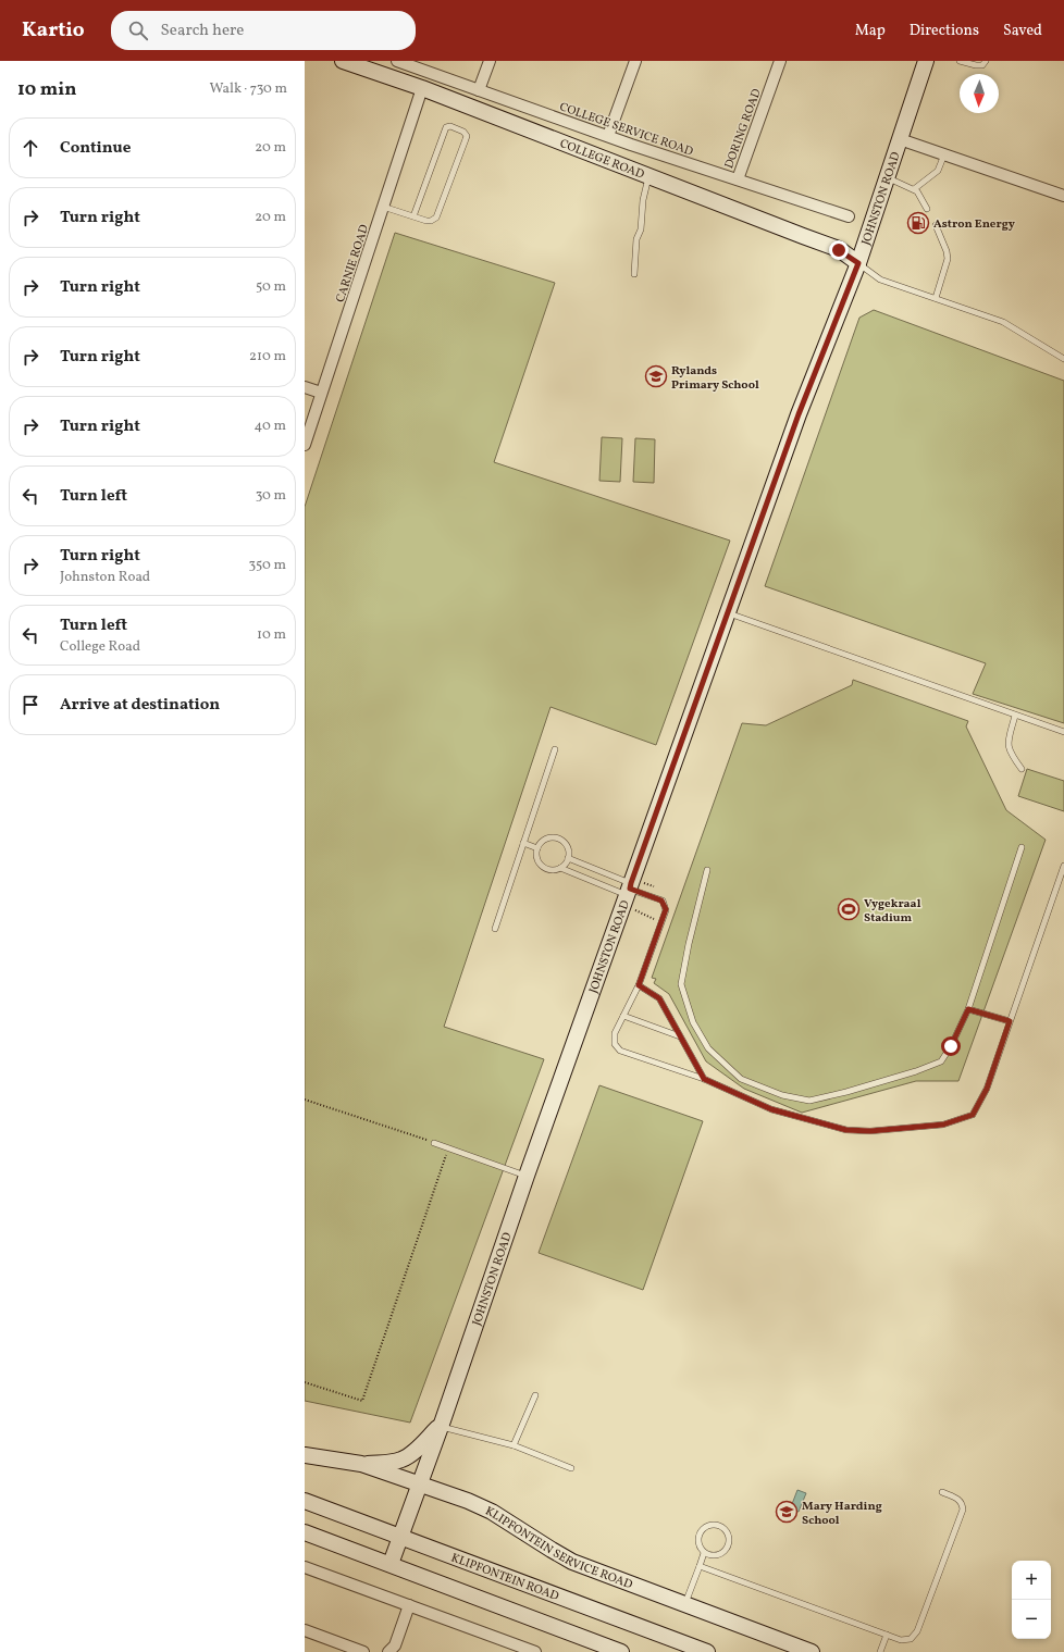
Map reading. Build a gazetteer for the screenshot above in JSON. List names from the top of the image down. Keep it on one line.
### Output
{"streets":{"street":["COLLEGE SERVICE ROAD","DORING ROAD","COLLEGE ROAD","JOHNSTON ROAD","CARNIE ROAD","KLIPFONTEIN SERVICE ROAD","KLIPFONTEIN ROAD"]},"crossings":[["COLLEGE SERVICE ROAD","DORING ROAD"],["COLLEGE ROAD","JOHNSTON ROAD"],["COLLEGE ROAD","CARNIE ROAD"],["JOHNSTON ROAD","KLIPFONTEIN SERVICE ROAD"],["JOHNSTON ROAD","KLIPFONTEIN ROAD"]],"places":{"fuel station":["Astron Energy"],"school or university":["Rylands Primary School","Mary Harding School"],"sports":["Vygekraal Stadium"]},"north":"bottom","page":{"header":"Kartio","search":"Search here","nav":["Map","Directions","Saved"],"heading":["10 min","Walk · 730 m"],"list":[["Continue","20 m"],["Turn right","20 m"],["Turn right","50 m"],["Turn right","210 m"],["Turn right","40 m"],["Turn left","30 m"],["Turn right","Johnston Road","350 m"],["Turn left","College Road","10 m"],"Arrive at destination"],"map_buttons":["+","−"]}}
